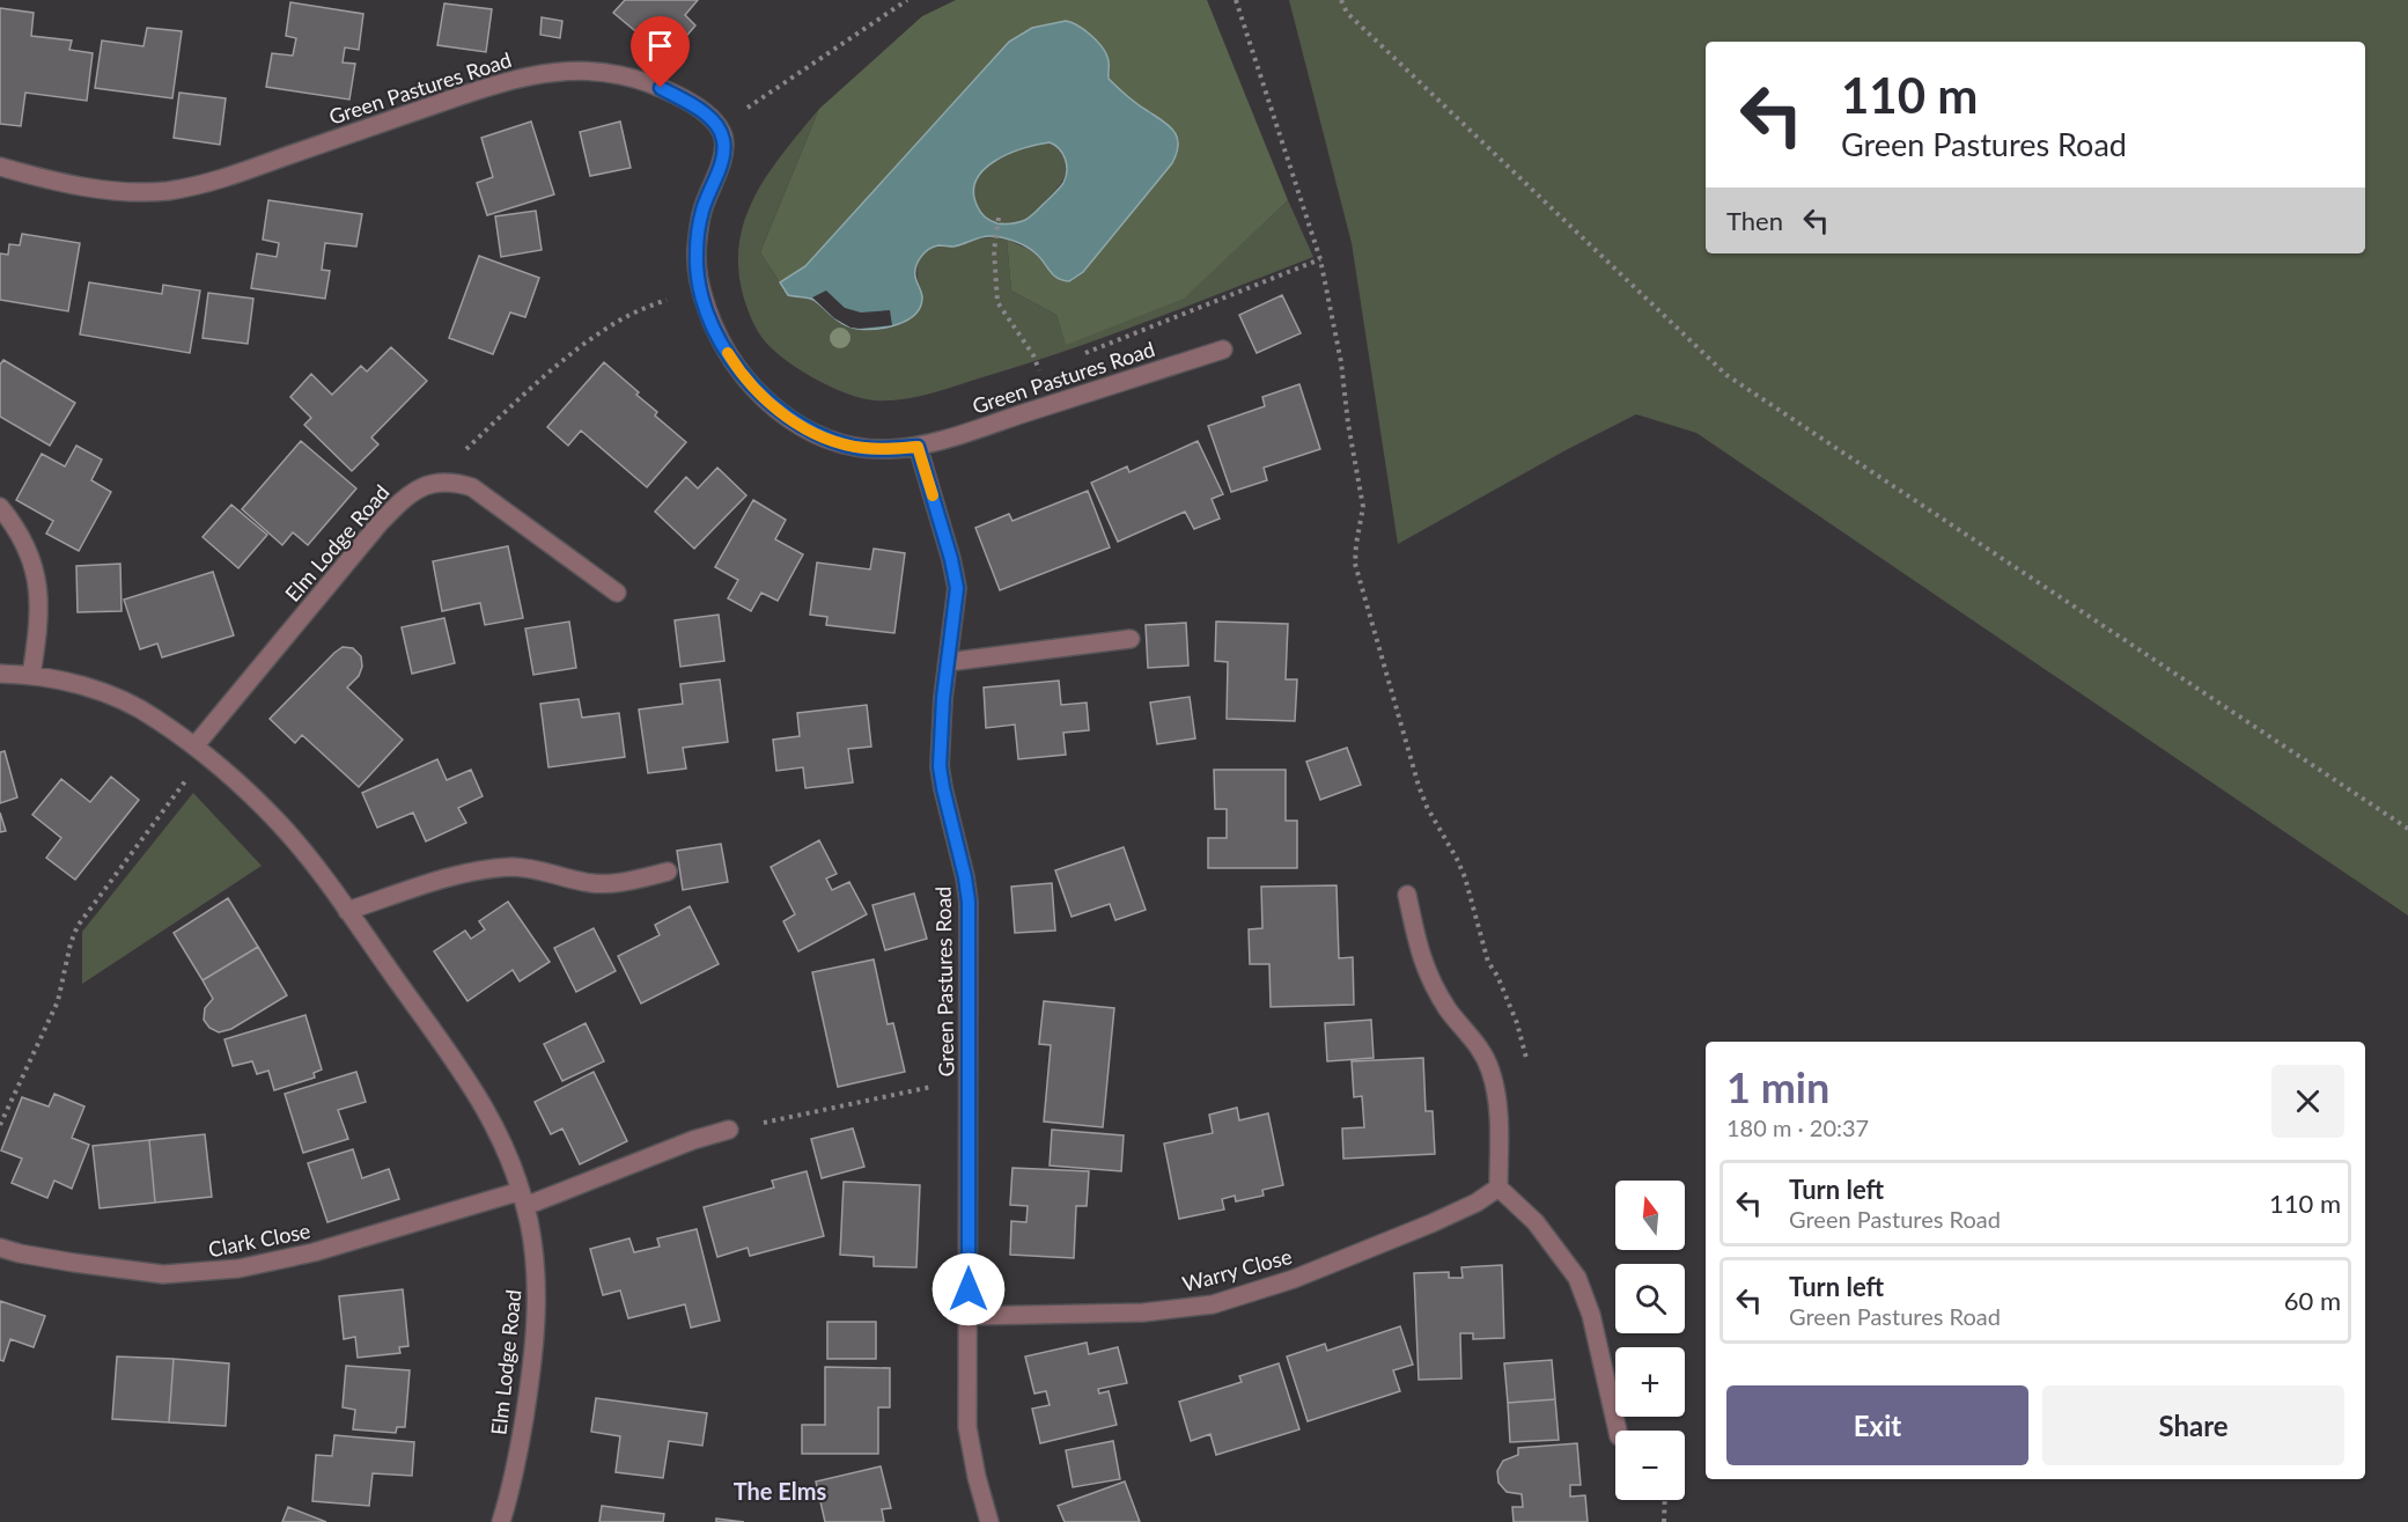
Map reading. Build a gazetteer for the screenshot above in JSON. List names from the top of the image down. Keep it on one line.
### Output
{"streets":{"street":["Green Pastures Road","Elm Lodge Road","Clark Close","Warry Close"]},"crossings":[["Green Pastures Road","Warry Close"],["Elm Lodge Road","Clark Close"]],"districts":["The Elms"],"north":"top","page":{"turn":["110 m","Green Pastures Road"],"then":"Then","heading":["1 min","180 m · 20:37"],"list":[{"name":"Turn left","note":"Green Pastures Road","value":"110 m"},{"name":"Turn left","note":"Green Pastures Road","value":"60 m"}],"map_buttons":["+","−"],"buttons":["Exit","Share"]}}
